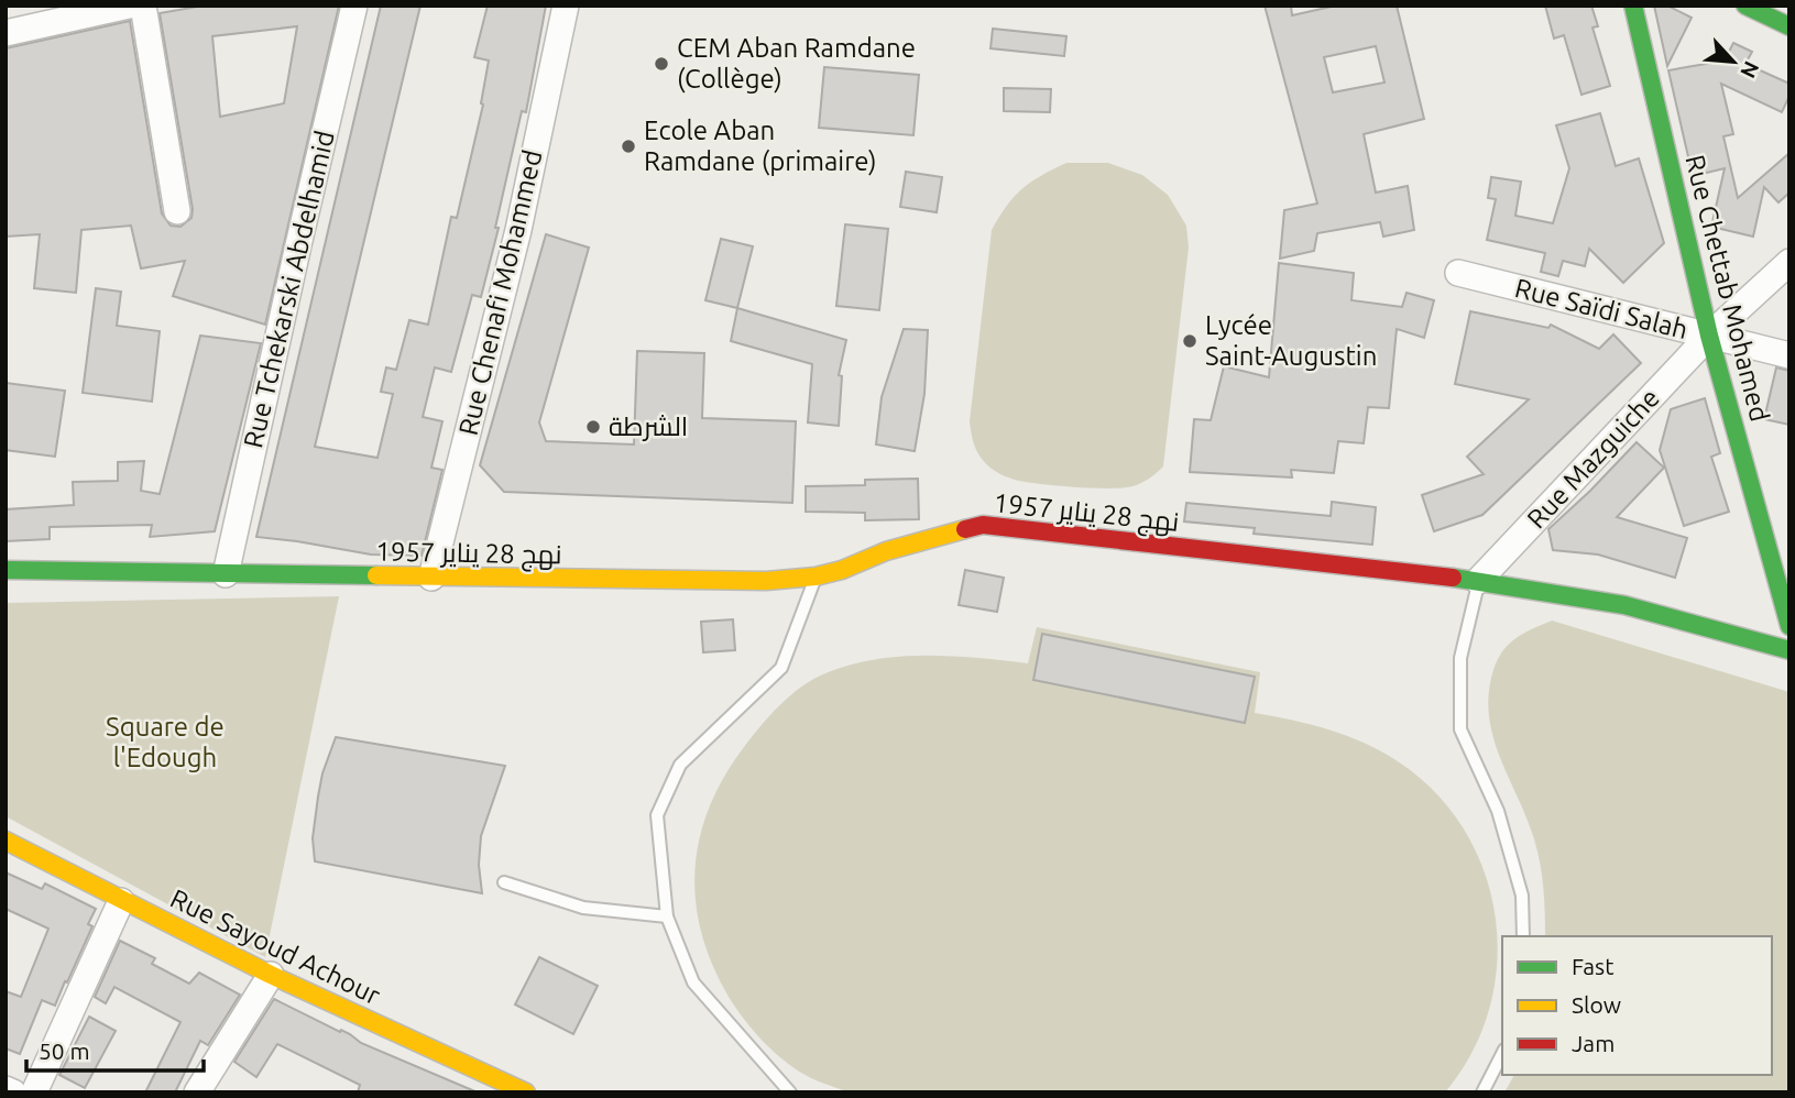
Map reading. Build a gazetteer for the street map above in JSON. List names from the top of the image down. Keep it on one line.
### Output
{"streets":{"street":["Rue Chettab Mohamed","Rue Tchekarski Abdelhamid","Rue Chenafi Mohammed","Rue Saïdi Salah","Rue Mazguiche","نهج 28 يناير 1957","Rue Sayoud Achour"]},"crossings":[["Rue Chettab Mohamed","Rue Saïdi Salah"],["Rue Chettab Mohamed","Rue Mazguiche"],["Rue Tchekarski Abdelhamid","نهج 28 يناير 1957"],["Rue Chenafi Mohammed","نهج 28 يناير 1957"],["Rue Saïdi Salah","Rue Mazguiche"],["Rue Mazguiche","نهج 28 يناير 1957"]],"parks":["Square de l'Edough"],"places":["CEM Aban Ramdane (Collège)","Ecole Aban Ramdane (primaire)","Lycée Saint-Augustin","الشرطة"],"legend":["Fast","Slow","Jam"],"scale_bar":"50 m","north":"bottom right"}
